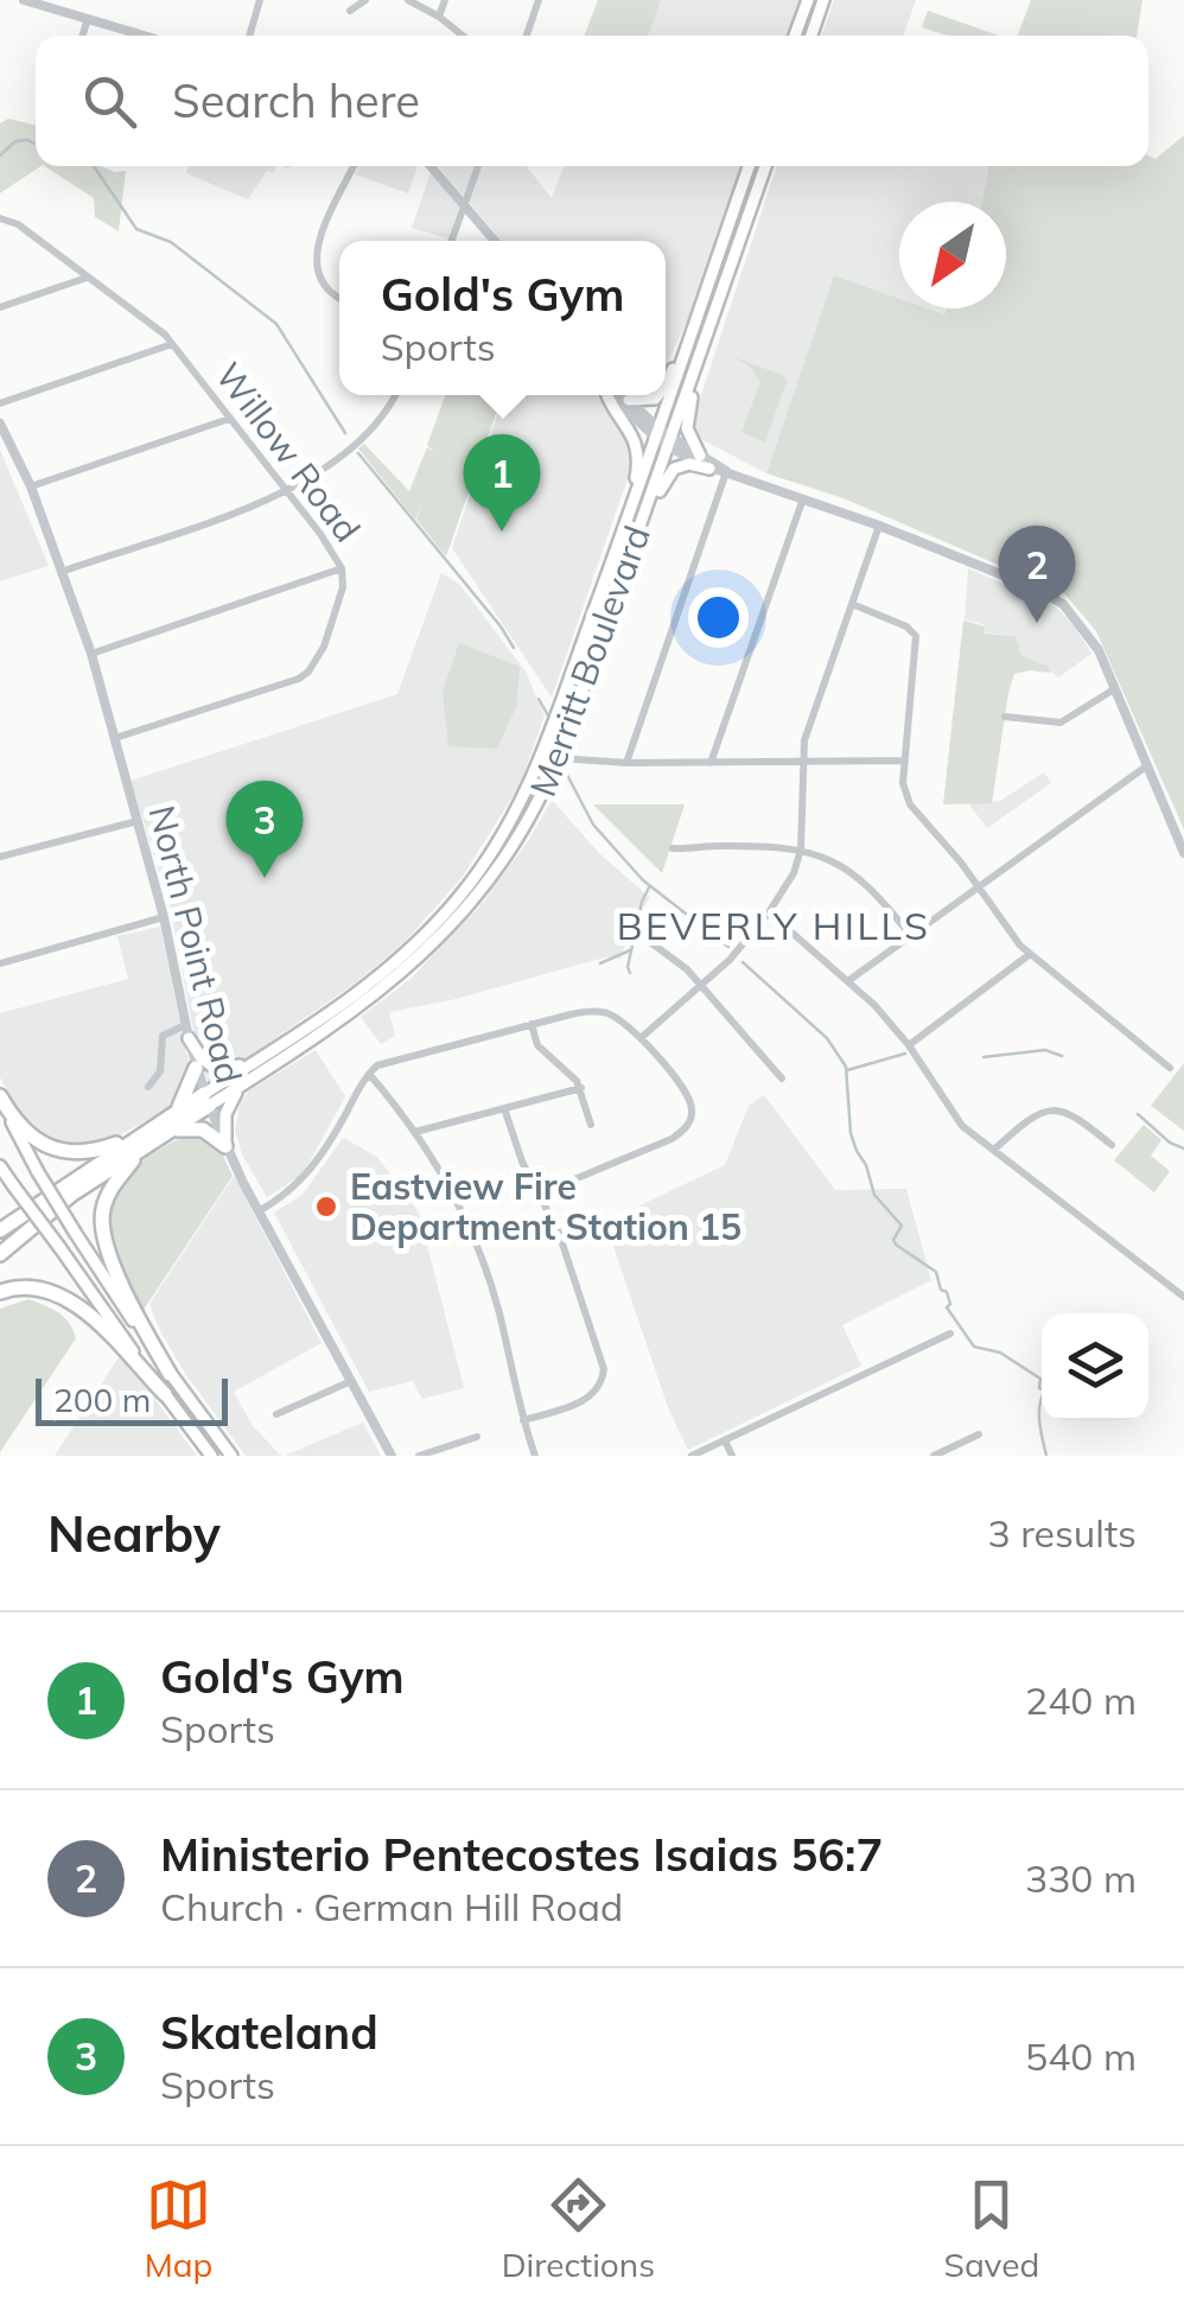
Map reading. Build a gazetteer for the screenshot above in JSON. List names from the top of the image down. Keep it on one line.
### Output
{"streets":{"main road":["Merritt Boulevard"],"street":["Willow Road","North Point Road"]},"crossings":[["Willow Road","North Point Road"],["Merritt Boulevard","North Point Road"]],"districts":["BEVERLY HILLS"],"places":["Eastview Fire Department Station 15"],"scale_bar":"200 m","north":"bottom left","page":{"search":"Search here","popup":["Gold's Gym","Sports"],"pins":["1","2","3"],"scale":"200 m","heading":["Nearby","3 results"],"list":[{"mark":"1","name":"Gold's Gym","note":"Sports","value":"240 m"},{"mark":"2","name":"Ministerio Pentecostes Isaias 56:7","note":"Church · German Hill Road","value":"330 m"},{"mark":"3","name":"Skateland","note":"Sports","value":"540 m"}],"nav":["Map","Directions","Saved"]}}
